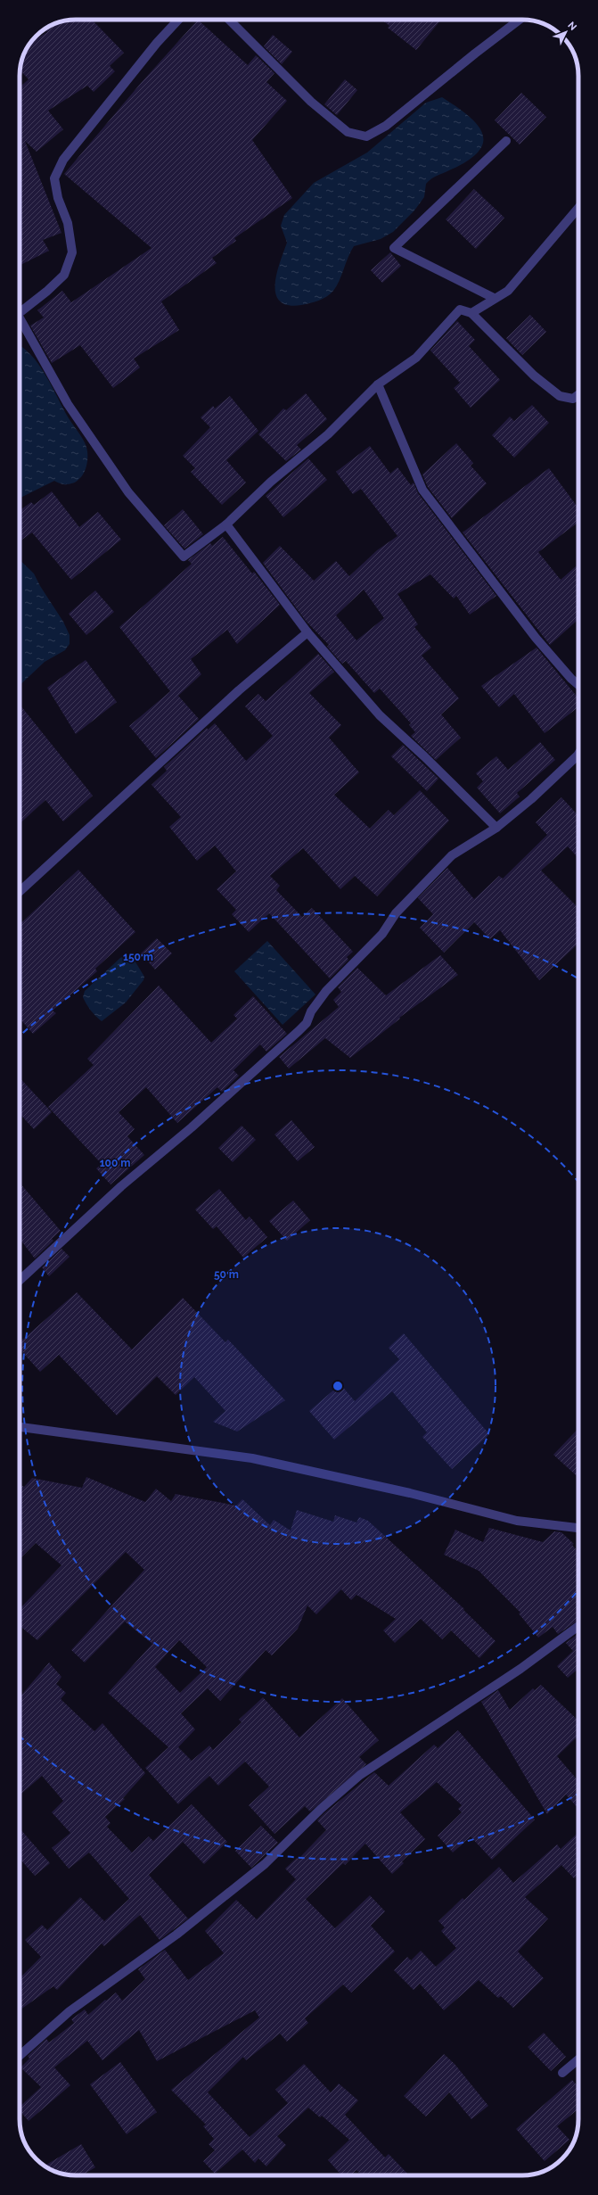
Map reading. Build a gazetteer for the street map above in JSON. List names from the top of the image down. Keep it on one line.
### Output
{"north":"top right","rings":["150 m","100 m","50 m"]}
